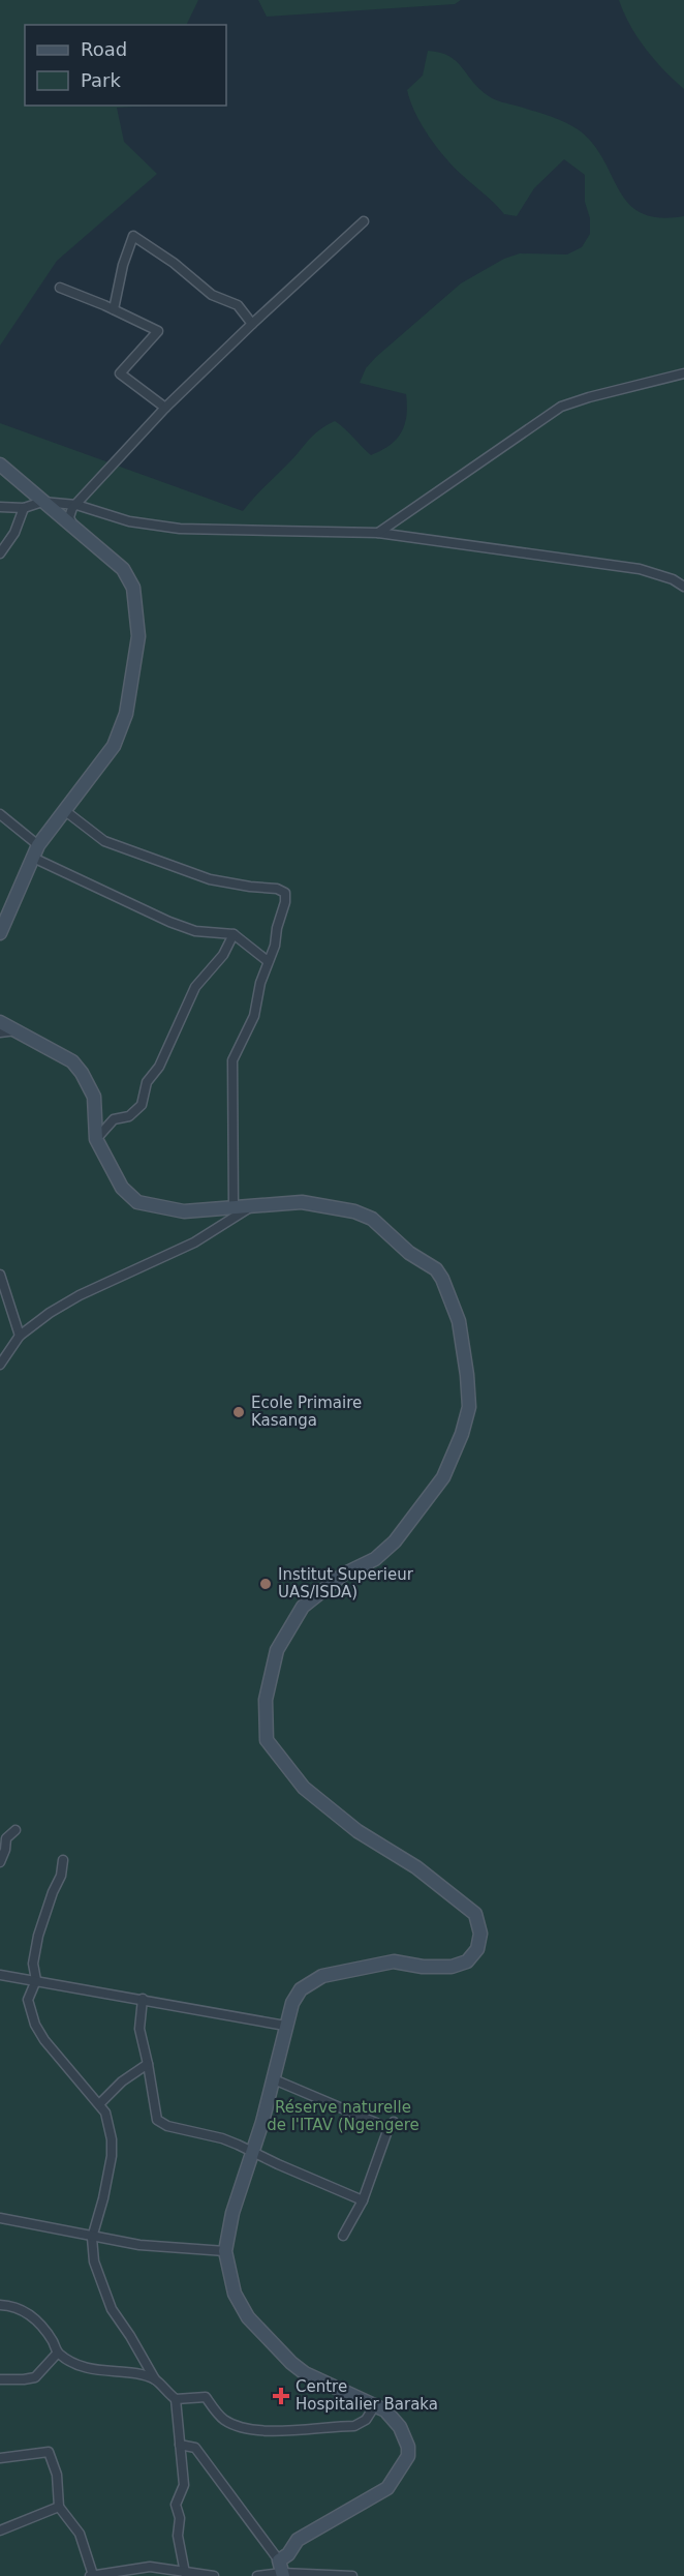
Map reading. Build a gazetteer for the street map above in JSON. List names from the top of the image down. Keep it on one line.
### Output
{"parks":["Réserve naturelle de l'ITAV (Ngengere"],"places":{"other":["Ecole Primaire Kasanga","Institut Superieur UAS/ISDA)"],"health":["Centre Hospitalier Baraka"]},"legend":["Road","Park"]}
